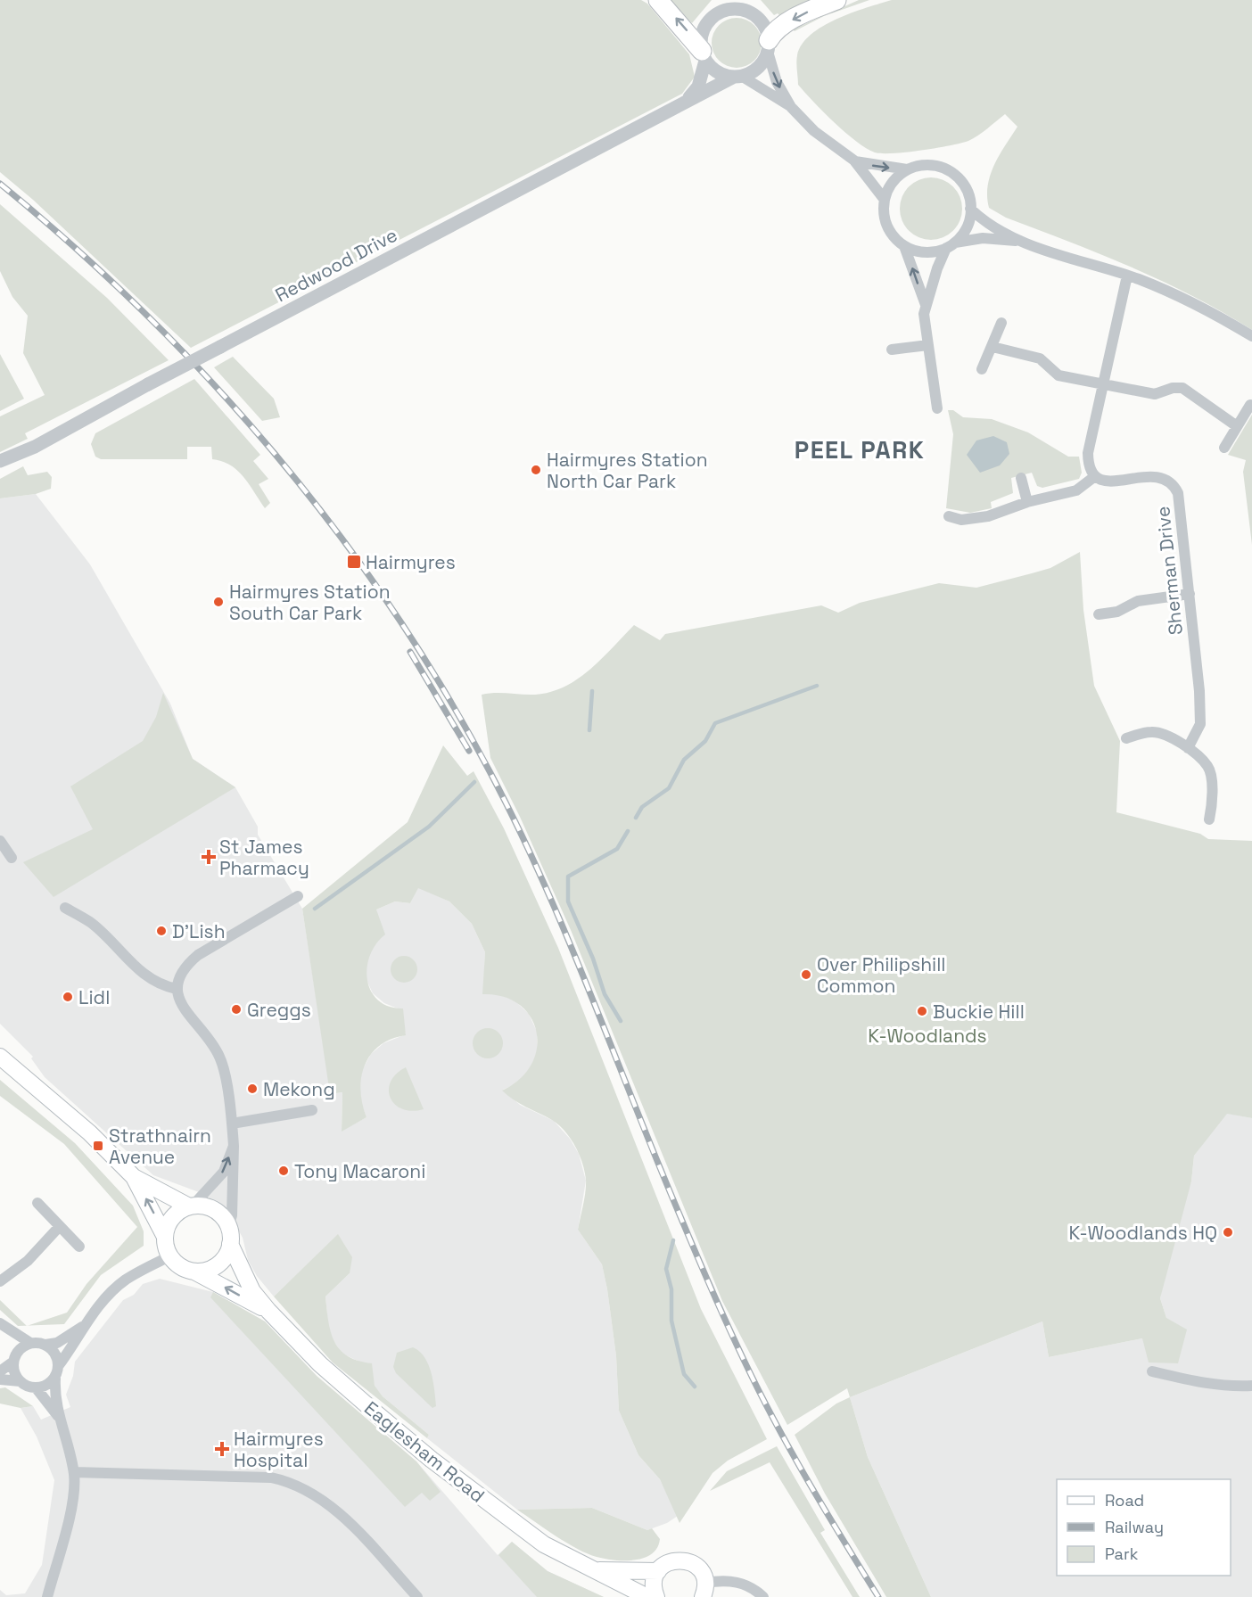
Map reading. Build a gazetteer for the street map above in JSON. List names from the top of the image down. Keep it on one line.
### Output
{"streets":{"main road":["Eaglesham Road"],"street":["Redwood Drive","Sherman Drive"]},"districts":["PEEL PARK"],"parks":["K-Woodlands"],"places":{"other":["Hairmyres Station North Car Park","Hairmyres Station South Car Park","D'Lish","Over Philipshill Common","Lidl","Greggs","Buckie Hill","Mekong","Tony Macaroni","K-Woodlands HQ"],"transit":["Hairmyres","Strathnairn Avenue"],"health":["St James Pharmacy","Hairmyres Hospital"]},"legend":["Road","Railway","Park"]}
